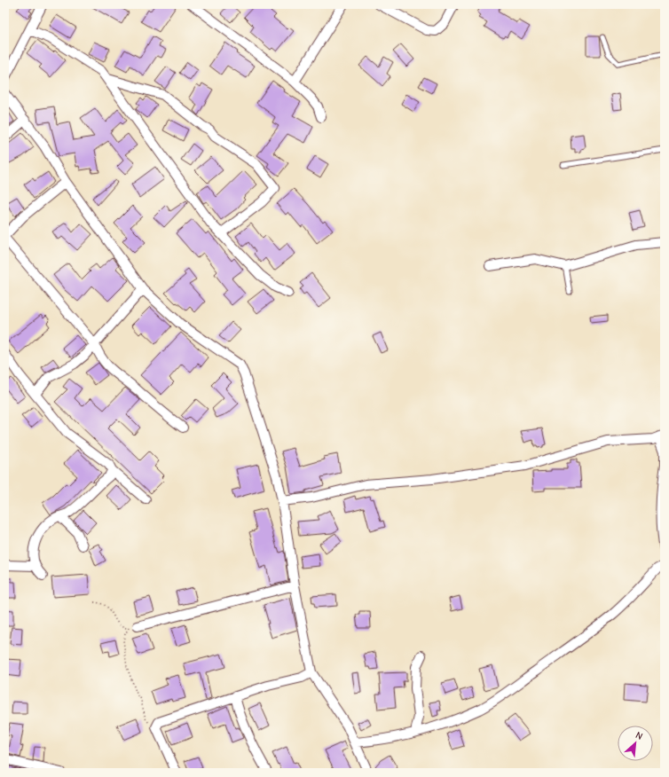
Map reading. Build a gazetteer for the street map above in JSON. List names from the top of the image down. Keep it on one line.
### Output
{"north":"top right"}
